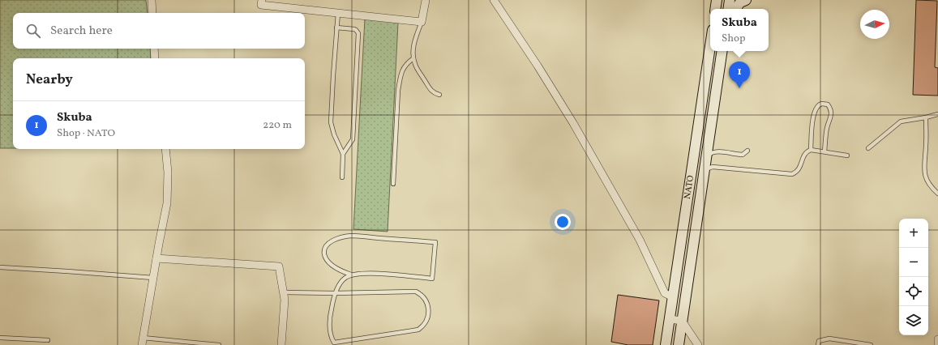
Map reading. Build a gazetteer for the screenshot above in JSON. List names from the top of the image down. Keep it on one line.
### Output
{"streets":{"main road":["ΝΑΤΟ"]},"north":"right","page":{"popup":["Skuba","Shop"],"search":"Search here","heading":"Nearby","pins":"1","list":[{"mark":"1","name":"Skuba","note":"Shop · ΝΑΤΟ","value":"220 m"}],"map_buttons":["+","−"]}}
